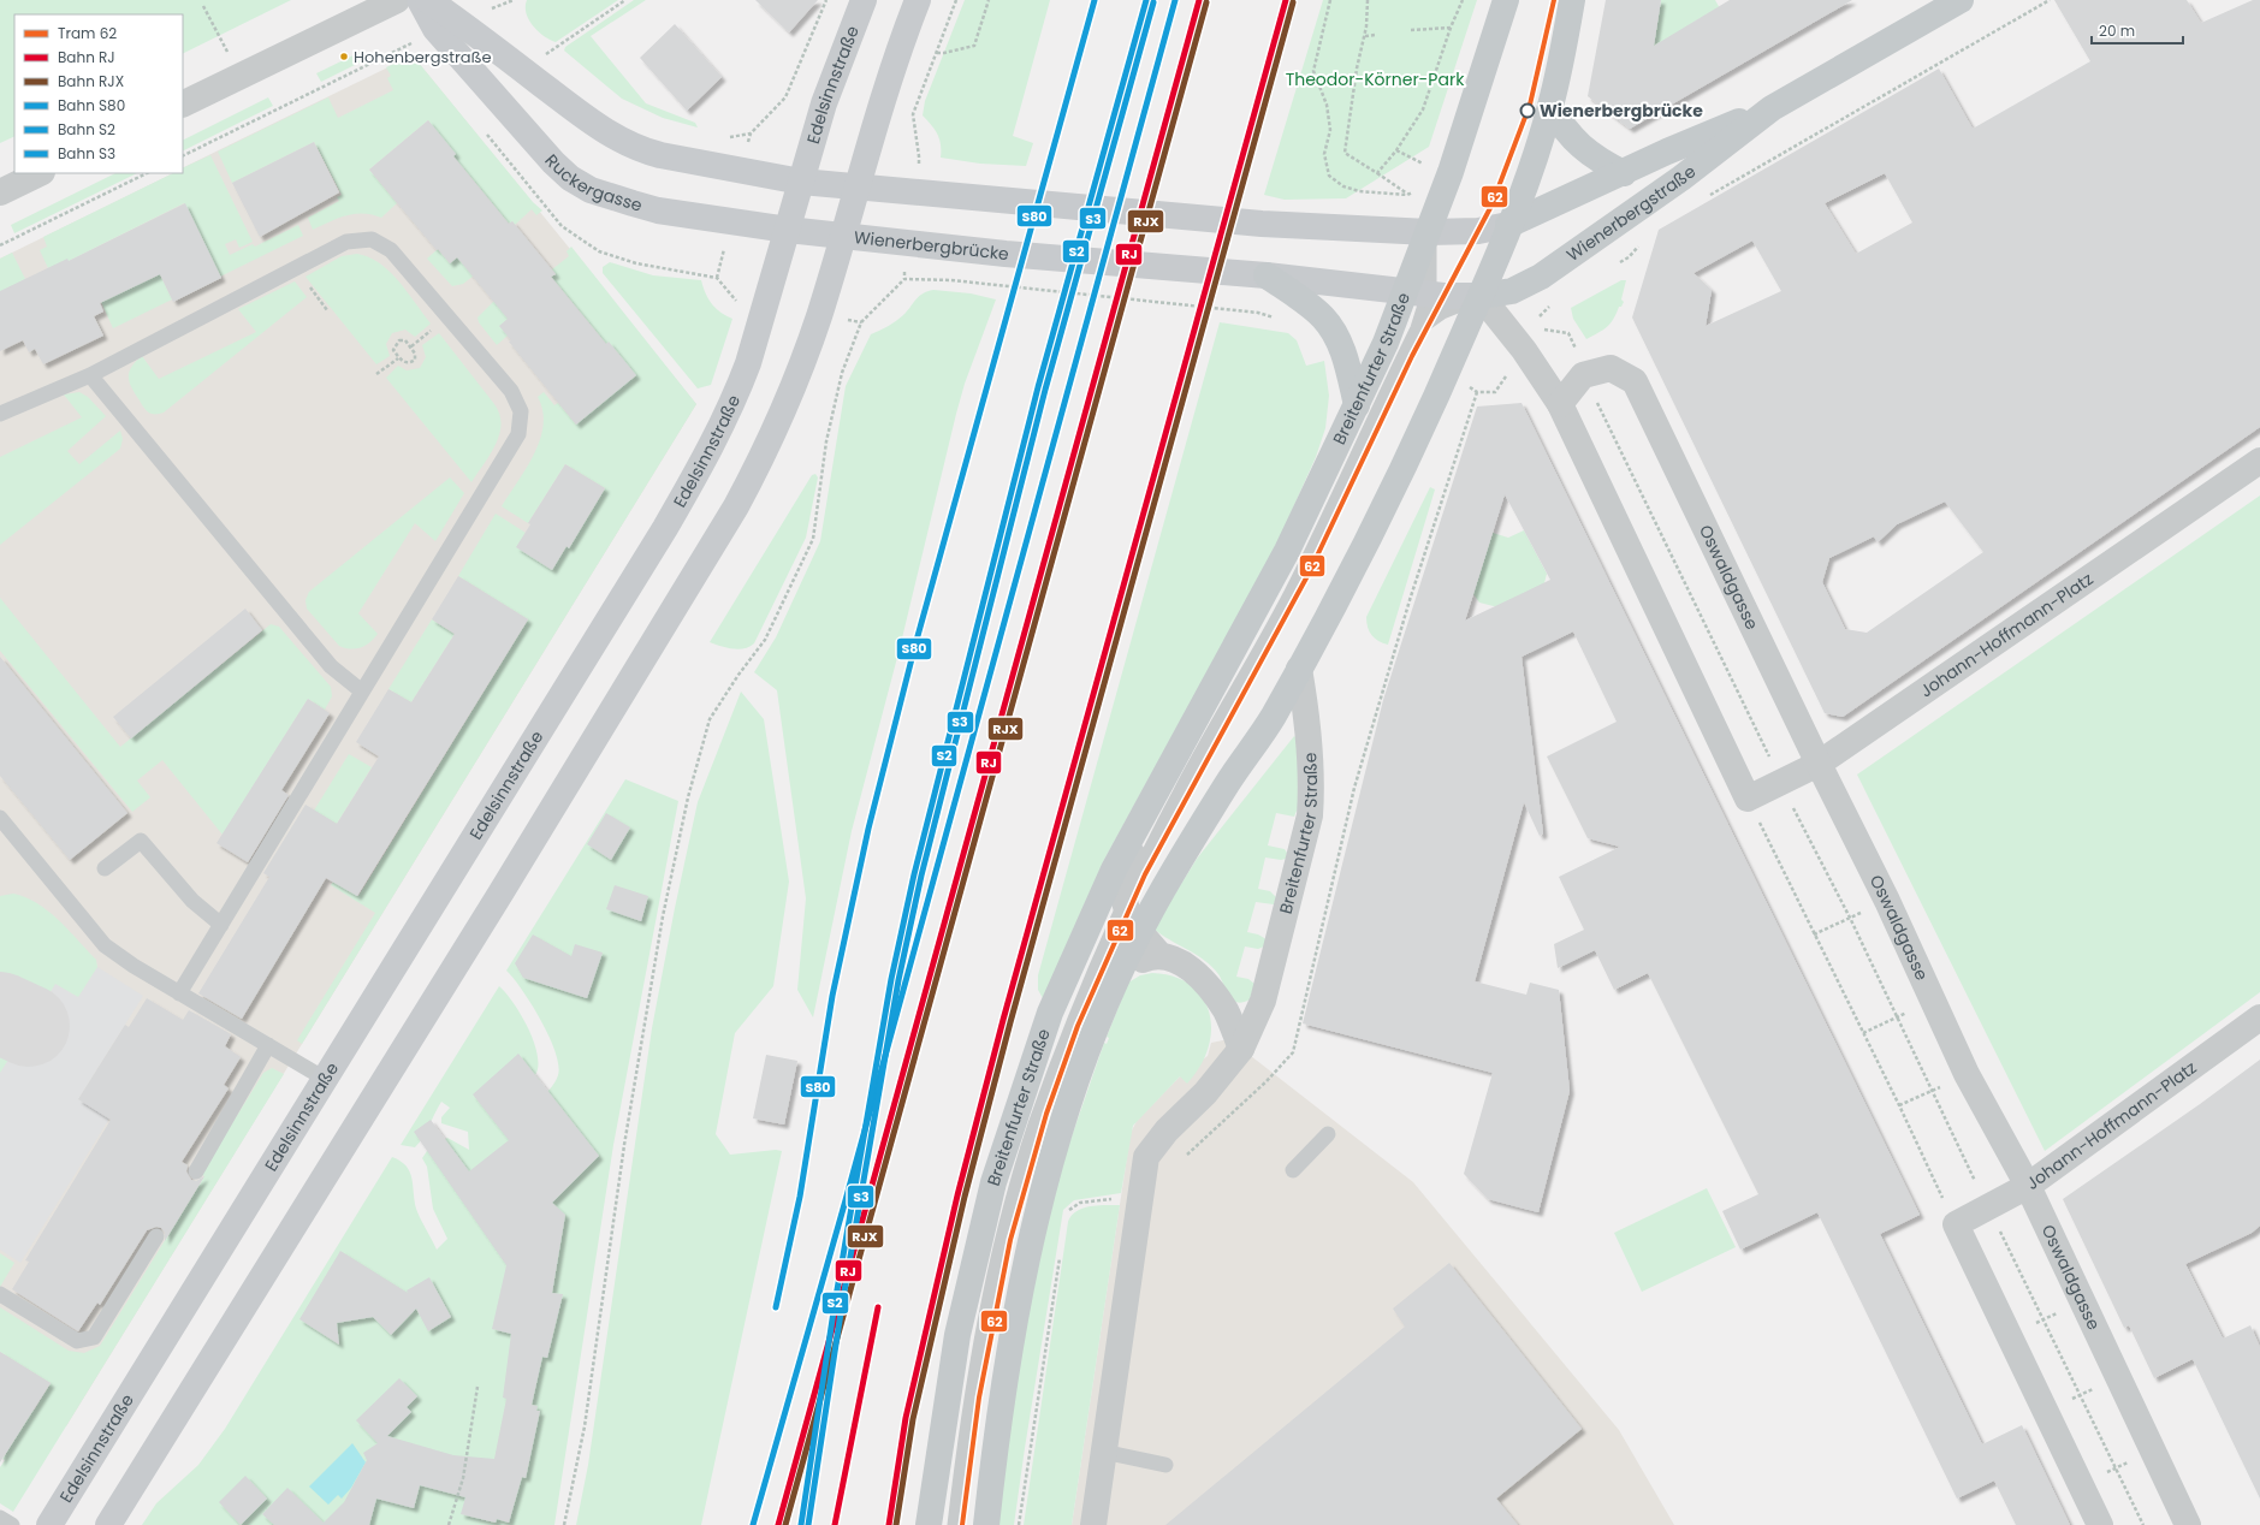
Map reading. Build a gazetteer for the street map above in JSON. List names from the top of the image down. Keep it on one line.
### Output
{"streets":{"main road":["Edelsinnstraße","Ruckergasse","Wienerbergstraße","Wienerbergbrücke","Breitenfurter Straße"],"street":["Oswaldgasse","Johann-Hoffmann-Platz"]},"crossings":[["Edelsinnstraße","Ruckergasse"],["Ruckergasse","Wienerbergbrücke"],["Wienerbergstraße","Wienerbergbrücke"],["Wienerbergbrücke","Breitenfurter Straße"],["Oswaldgasse","Johann-Hoffmann-Platz"]],"parks":["Theodor-Körner-Park"],"places":["Hohenbergstraße","Wienerbergbrücke"],"lines":["tram line 62","rail line RJ","rail line S80","rail line S2","rail line RJX","rail line S3"],"legend":["Tram 62","Bahn RJ","Bahn RJX","Bahn S80","Bahn S2","Bahn S3"],"scale_bar":"20 m"}
